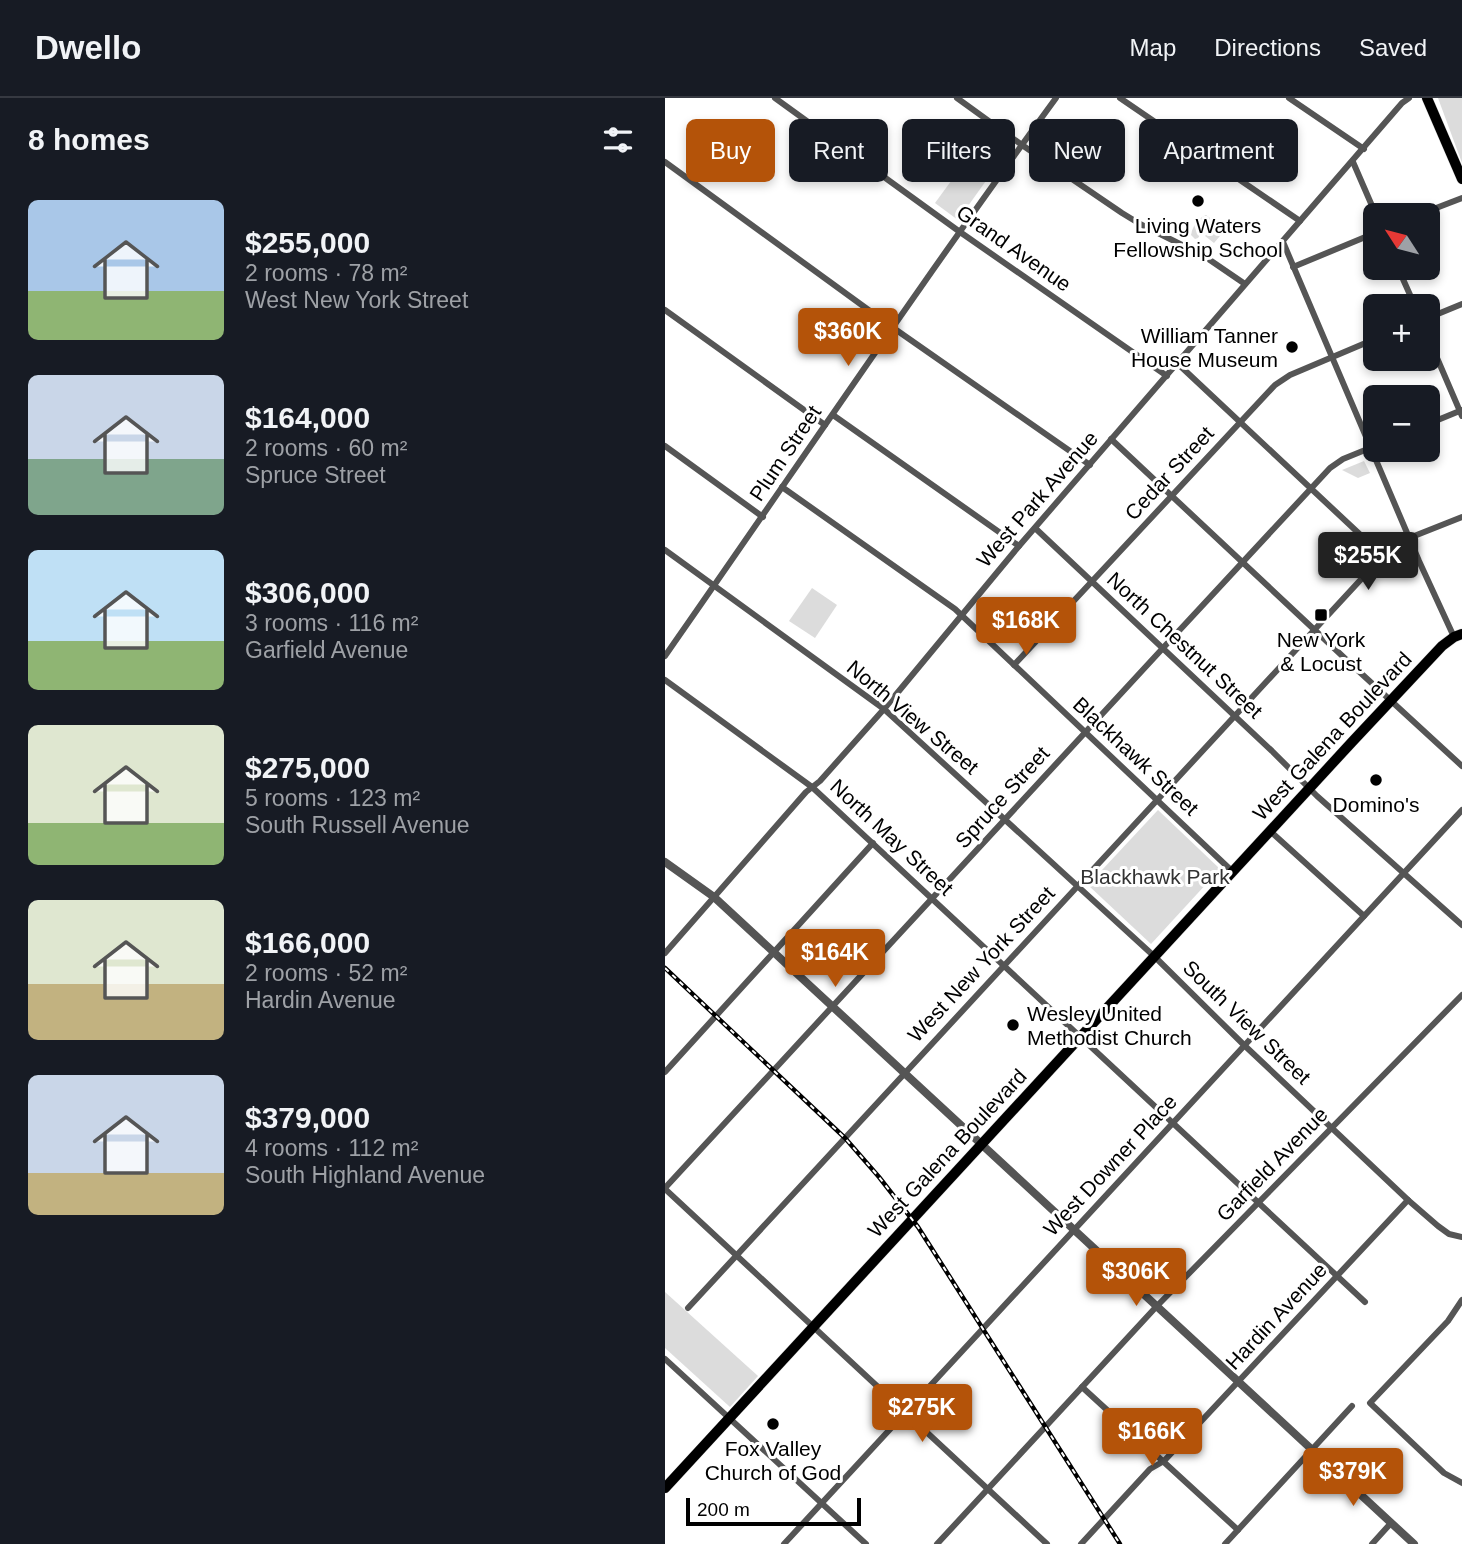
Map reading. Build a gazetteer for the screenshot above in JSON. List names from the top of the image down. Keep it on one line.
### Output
{"streets":{"main road":["West Galena Boulevard"],"street":["Grand Avenue","Plum Street","Cedar Street","West Park Avenue","North Chestnut Street","North View Street","Blackhawk Street","Spruce Street","North May Street","West New York Street","South View Street","Garfield Avenue","West Downer Place","Hardin Avenue"]},"crossings":[["Grand Avenue","Plum Street"],["Grand Avenue","West Park Avenue"],["Plum Street","North View Street"],["Plum Street","Blackhawk Street"],["Cedar Street","North Chestnut Street"],["Cedar Street","Blackhawk Street"],["West Park Avenue","North Chestnut Street"],["West Park Avenue","North View Street"],["West Park Avenue","Blackhawk Street"],["West Park Avenue","North May Street"],["North Chestnut Street","West Galena Boulevard"],["North Chestnut Street","Spruce Street"],["North Chestnut Street","West New York Street"],["North Chestnut Street","West Downer Place"],["North View Street","West Galena Boulevard"],["North View Street","Spruce Street"],["North View Street","West New York Street"],["North View Street","South View Street"],["West Galena Boulevard","Blackhawk Street"],["West Galena Boulevard","North May Street"],["West Galena Boulevard","South View Street"],["Blackhawk Street","Spruce Street"],["Blackhawk Street","West New York Street"],["Spruce Street","North May Street"],["North May Street","West New York Street"],["North May Street","Garfield Avenue"],["North May Street","West Downer Place"],["North May Street","Hardin Avenue"],["South View Street","Garfield Avenue"],["South View Street","West Downer Place"],["South View Street","Hardin Avenue"]],"parks":["Blackhawk Park"],"places":{"other":["Living Waters Fellowship School","William Tanner House Museum","Domino's","Wesley United Methodist Church","Fox Valley Church of God"],"transit":["New York & Locust"]},"scale_bar":"200 m","north":"top left","page":{"header":"Dwello","nav":["Map","Directions","Saved"],"heading":"8 homes","chip":["Buy","Rent","Filters","New","Apartment"],"list":[{"name":"$255,000","note":"2 rooms · 78 m² · West New York Street"},{"name":"$164,000","note":"2 rooms · 60 m² · Spruce Street"},{"name":"$306,000","note":"3 rooms · 116 m² · Garfield Avenue"},{"name":"$275,000","note":"5 rooms · 123 m² · South Russell Avenue"},{"name":"$166,000","note":"2 rooms · 52 m² · Hardin Avenue"},{"name":"$379,000","note":"4 rooms · 112 m² · South Highland Avenue"}],"map_buttons":["+","−"],"price":["$360K","$255K","$168K","$164K","$306K","$275K","$166K","$379K"],"scale":"200 m"}}
